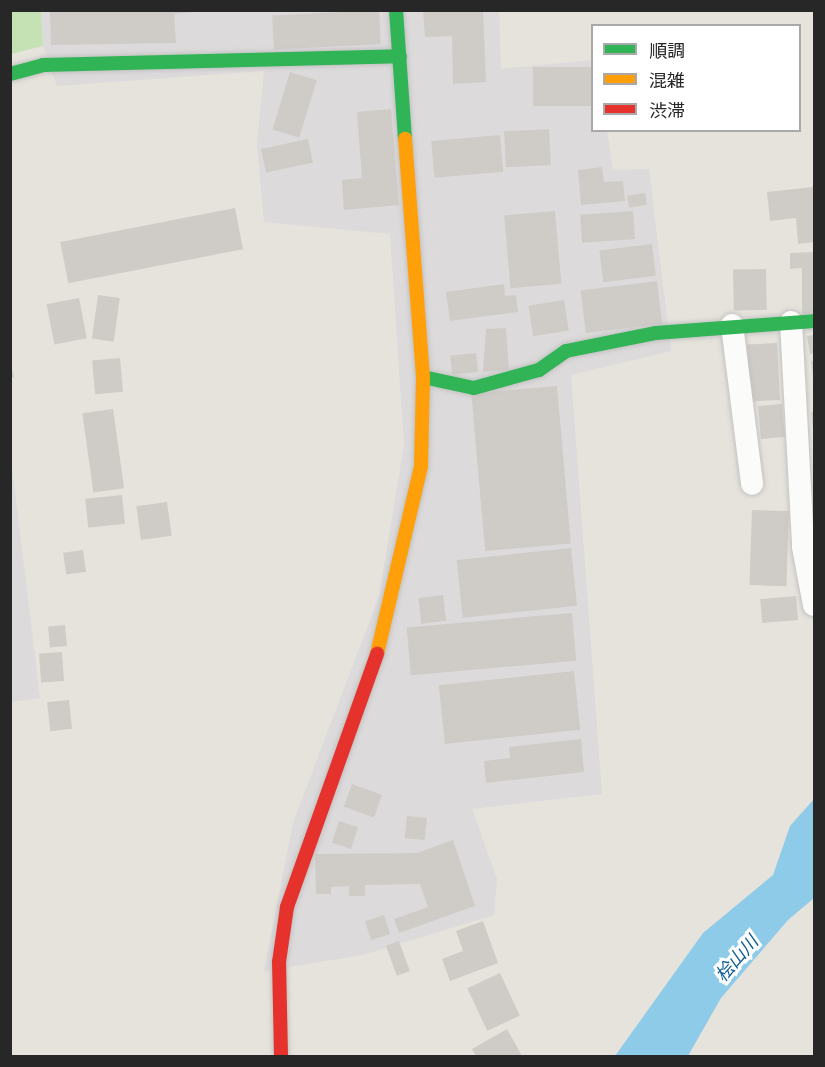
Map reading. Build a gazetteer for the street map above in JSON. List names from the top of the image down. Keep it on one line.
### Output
{"water":["桧山川"],"legend":["順調","混雑","渋滞"]}
